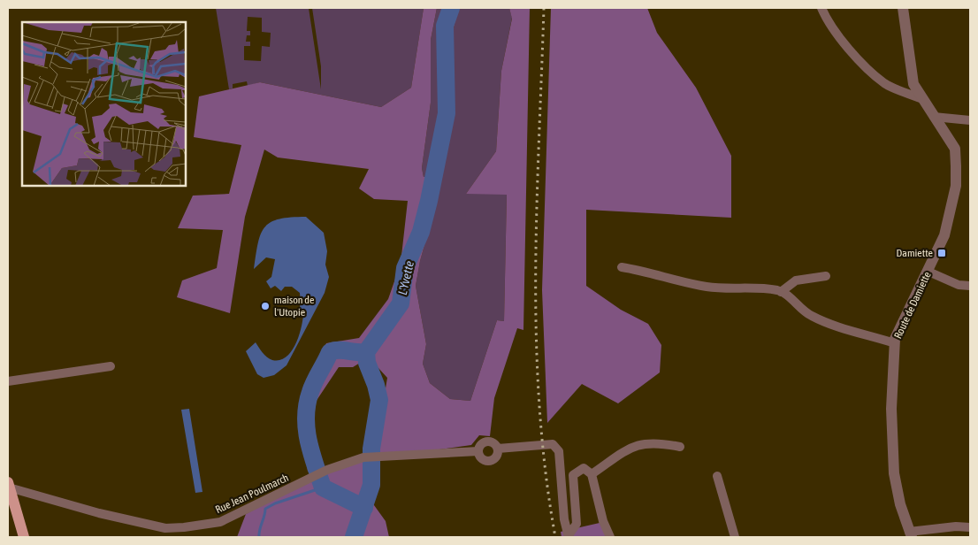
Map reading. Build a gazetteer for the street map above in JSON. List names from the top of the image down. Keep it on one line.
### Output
{"streets":{"street":["Route de Damiette","Rue Jean Poulmarch"]},"water":["L'Yvette"],"places":{"transit":["Damiette"],"other":["maison de l'Utopie"]}}
